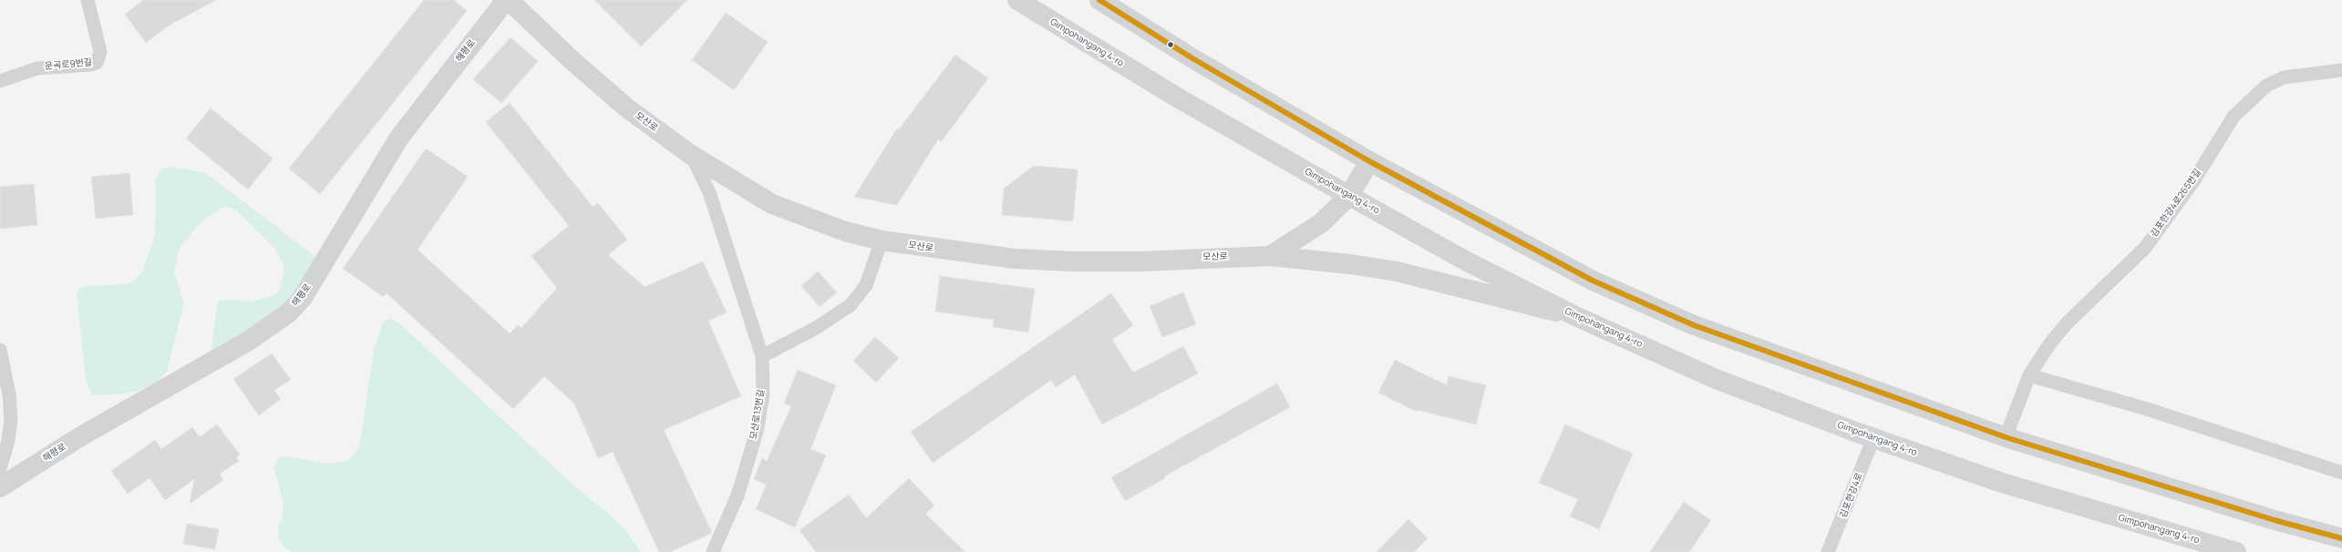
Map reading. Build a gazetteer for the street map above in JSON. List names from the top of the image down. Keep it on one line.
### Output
{"streets":{"street":["Gimpohangang 4-ro","해평로","모산로"],"lane":["운곡로9번길","김포한강4로265번길","모산로13번길","김포한강4로"]},"crossings":[["Gimpohangang 4-ro","모산로"],["Gimpohangang 4-ro","김포한강4로"],["모산로","모산로13번길"]]}
